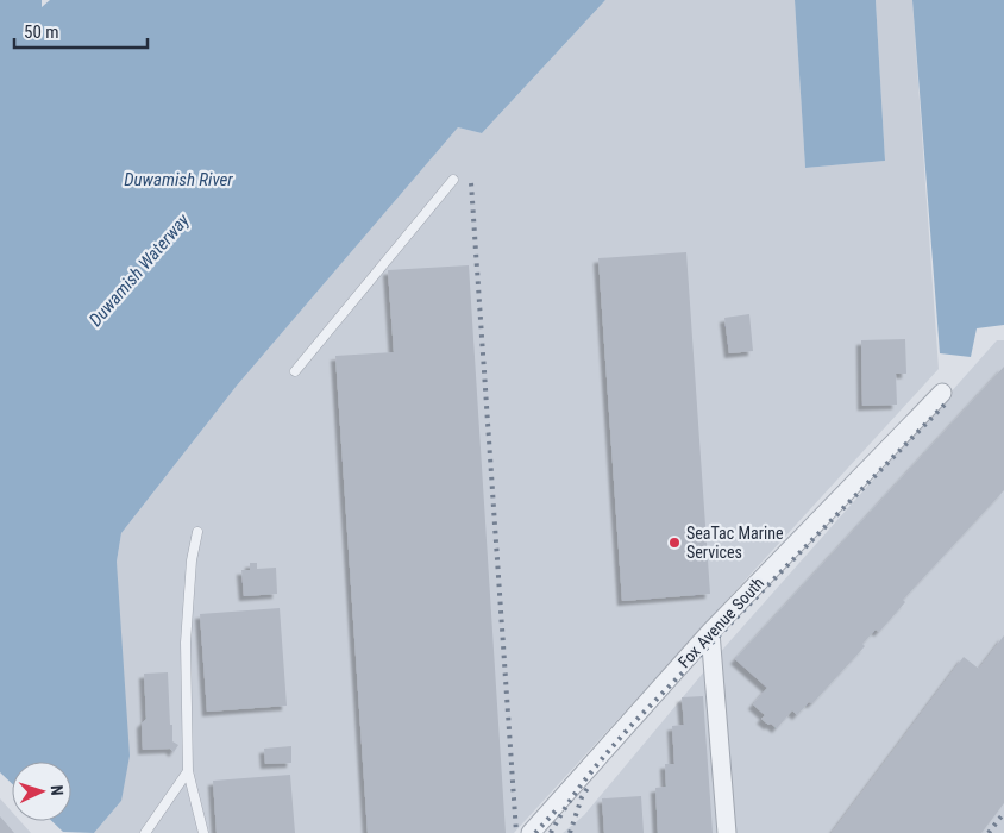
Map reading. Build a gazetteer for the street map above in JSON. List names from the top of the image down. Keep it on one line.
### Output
{"streets":{"street":["Fox Avenue South"]},"water":["Duwamish River","Duwamish Waterway"],"places":["SeaTac Marine Services"],"scale_bar":"50 m","north":"right"}
